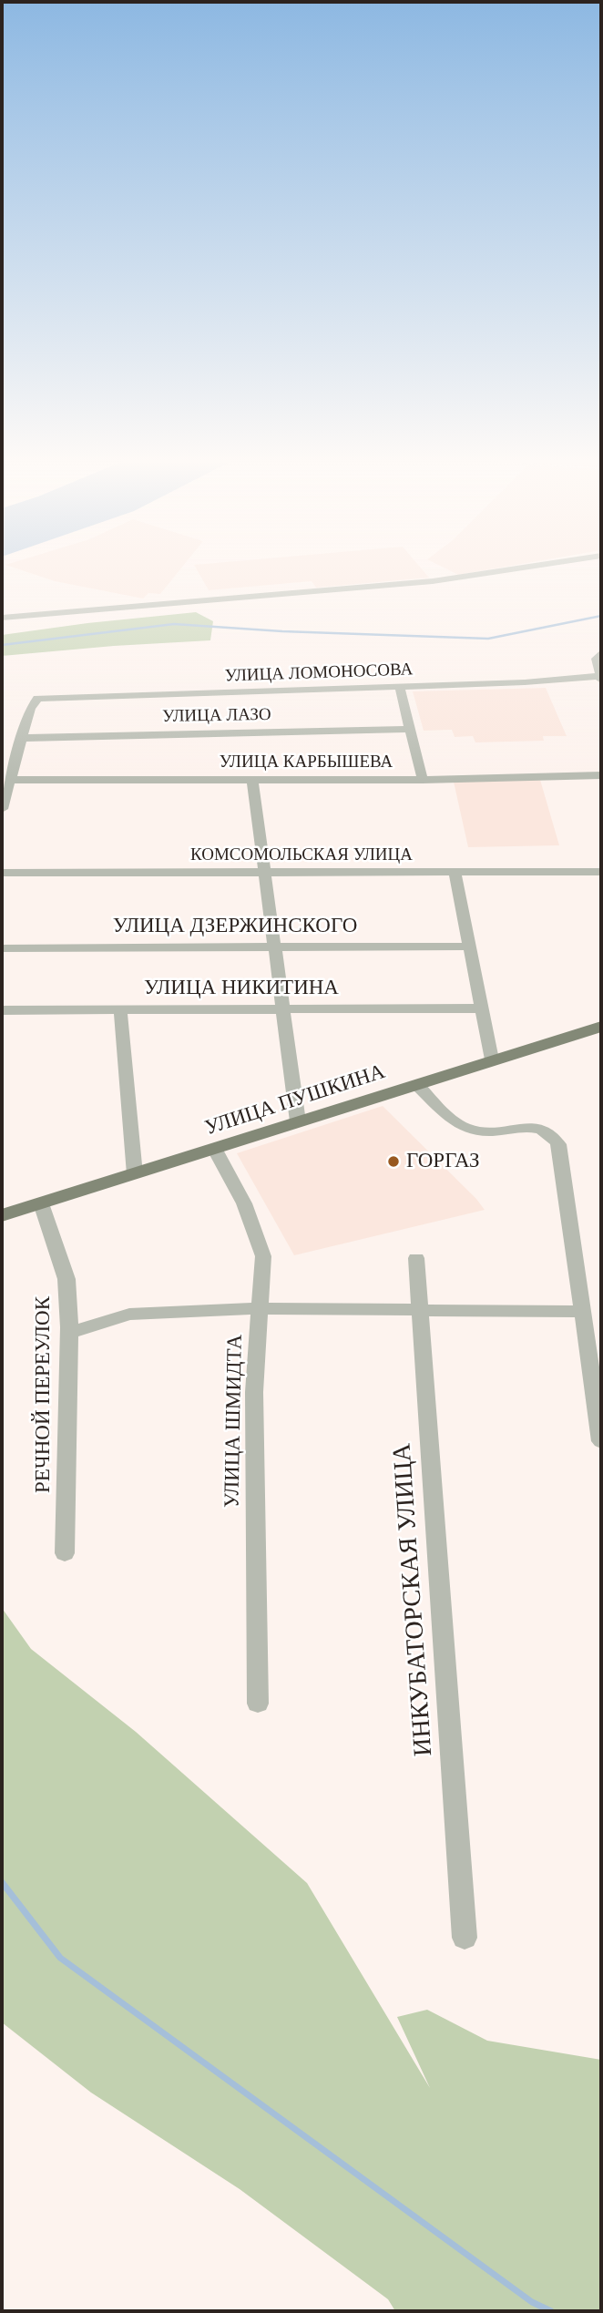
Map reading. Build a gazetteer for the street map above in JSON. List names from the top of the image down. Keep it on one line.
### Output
{"streets":{"main road":["УЛИЦА ПУШКИНА"],"street":["УЛИЦА ЛОМОНОСОВА","УЛИЦА ЛАЗО","УЛИЦА КАРБЫШЕВА","КОМСОМОЛЬСКАЯ УЛИЦА","УЛИЦА ДЗЕРЖИНСКОГО","УЛИЦА НИКИТИНА","РЕЧНОЙ ПЕРЕУЛОК","УЛИЦА ШМИДТА","ИНКУБАТОРСКАЯ УЛИЦА"]},"crossings":[["УЛИЦА ЛОМОНОСОВА","УЛИЦА ЛАЗО"],["УЛИЦА ПУШКИНА","РЕЧНОЙ ПЕРЕУЛОК"],["УЛИЦА ПУШКИНА","УЛИЦА ШМИДТА"]],"places":["ГОРГАЗ"]}
